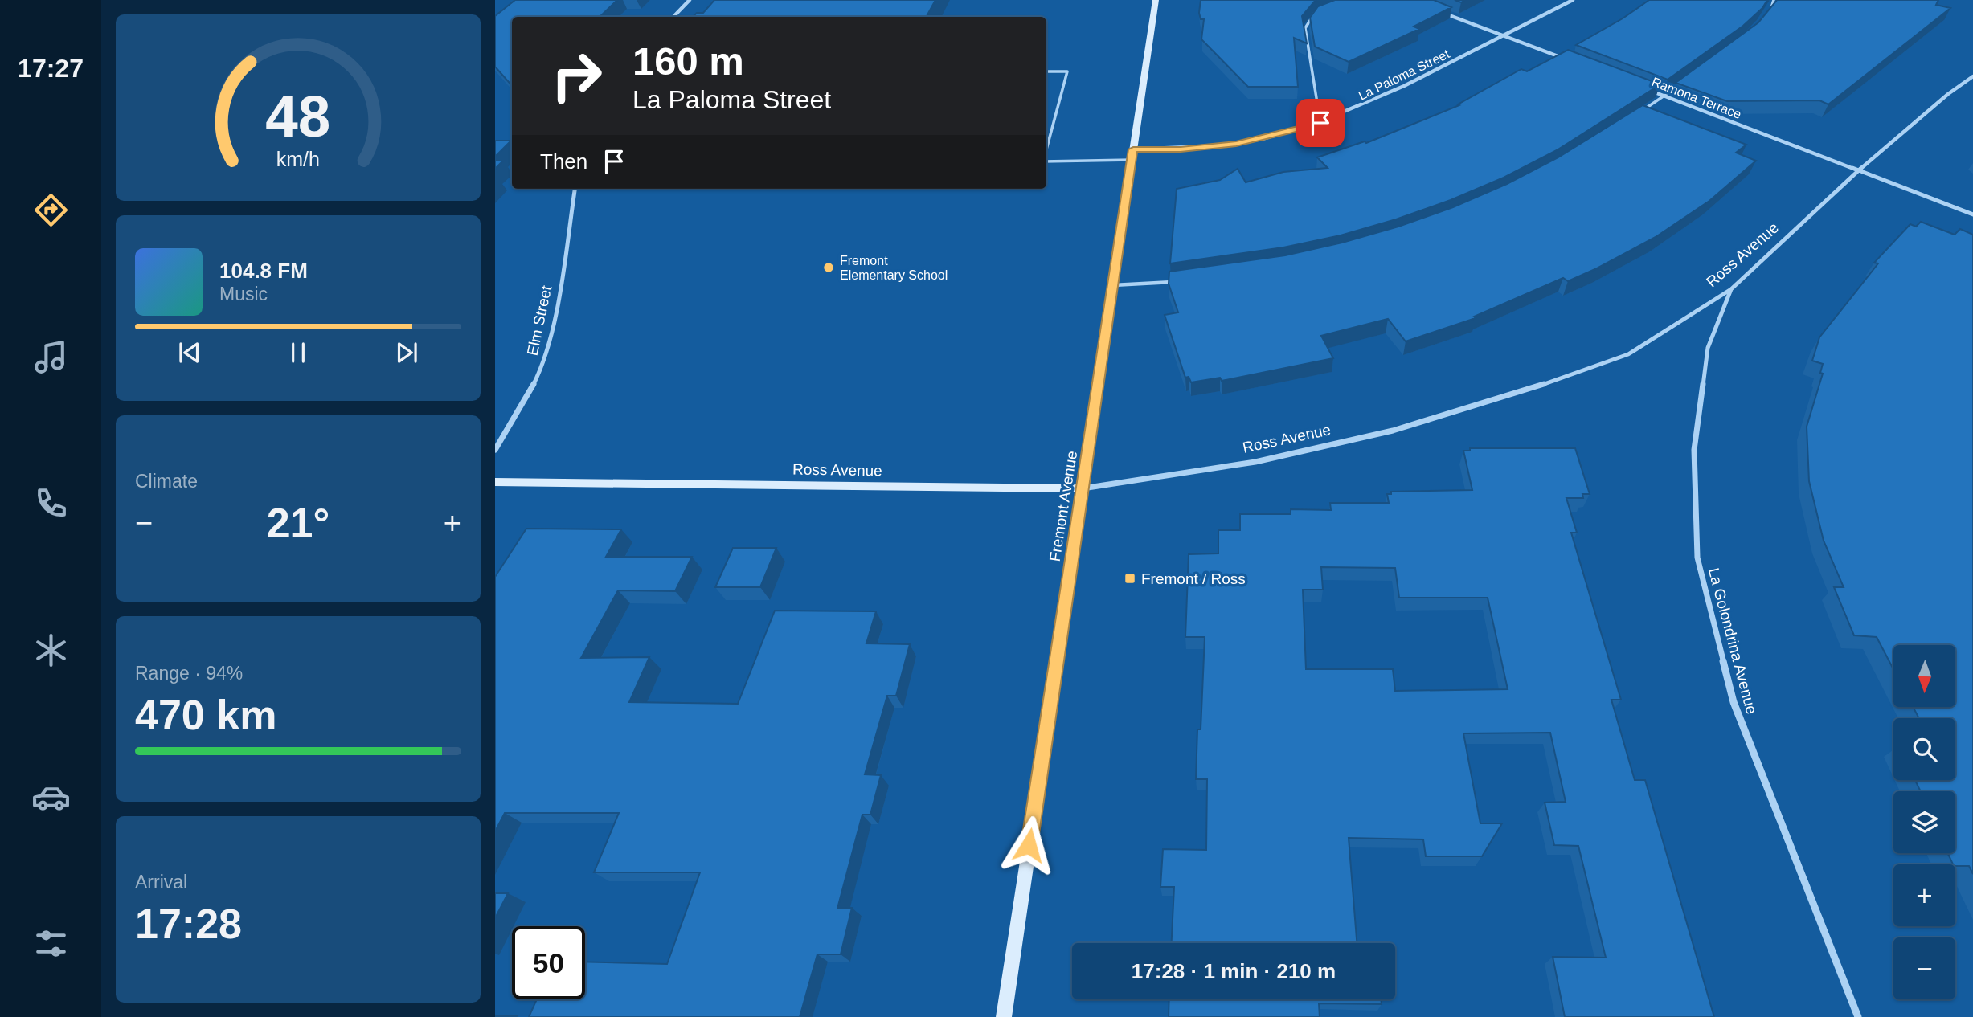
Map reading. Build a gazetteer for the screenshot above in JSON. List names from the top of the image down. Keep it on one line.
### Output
{"streets":{"main road":["Ross Avenue","Fremont Avenue"],"street":["La Paloma Street","Ramona Terrace","Elm Street","La Golondrina Avenue"]},"crossings":[["La Paloma Street","Fremont Avenue"],["Ramona Terrace","Ross Avenue"],["Ross Avenue","Fremont Avenue"],["Ross Avenue","La Golondrina Avenue"]],"places":{"other":["Fremont Elementary School"],"transit":["Fremont / Ross"]},"north":"bottom","page":{"tabs":"17:27","turn":["160 m","La Paloma Street"],"then":"Then","song":["104.8 FM","Music"],"tile":["Climate",["Range · 94%","470 km"],["Arrival","17:28"]],"heat":["−","21°","+"],"map_buttons":["+","−"],"limit":"50","trip":"17:28 · 1 min · 210 m","gauge":["48","km/h"]}}
